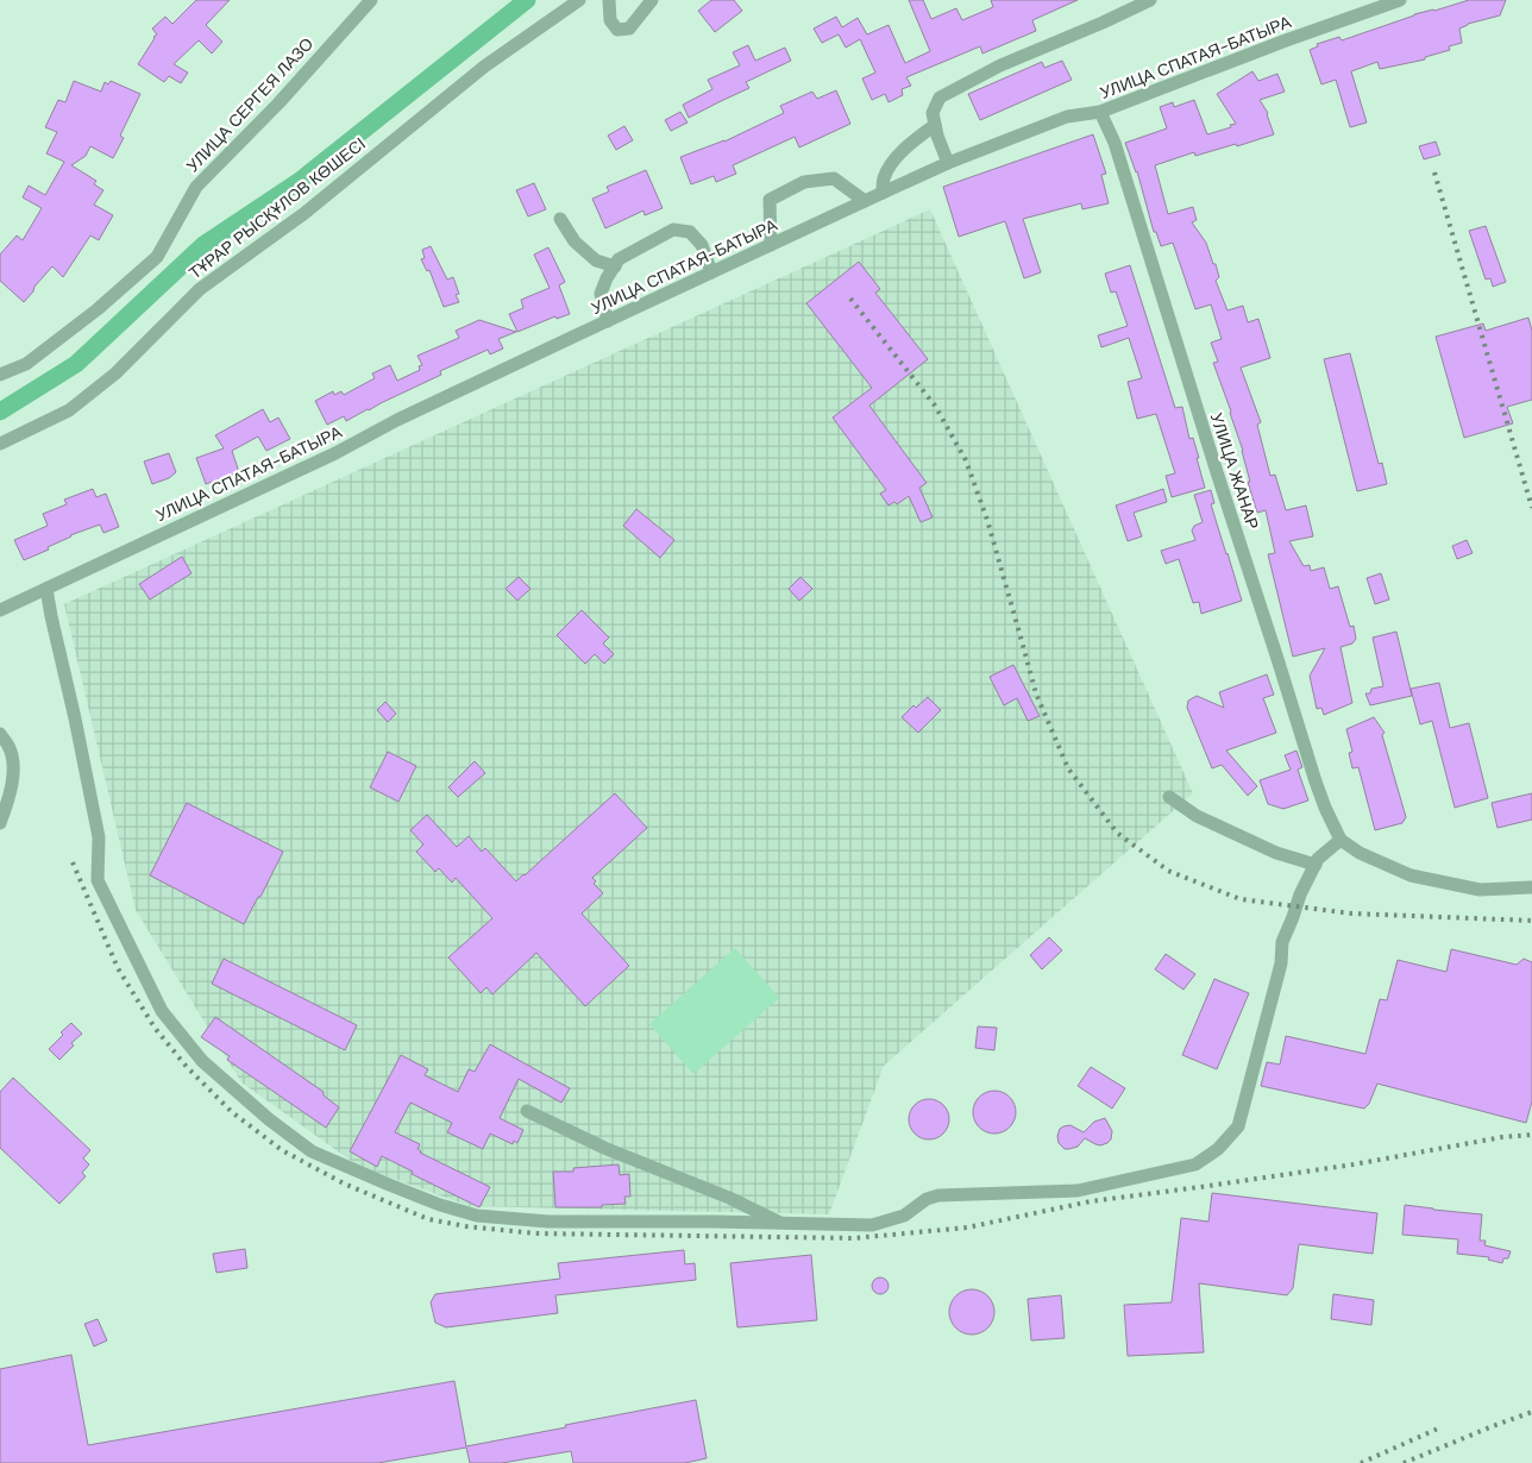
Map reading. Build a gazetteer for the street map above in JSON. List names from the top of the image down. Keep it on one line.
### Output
{"streets":{"street":["УЛИЦА СПАТАЯ-БАТЫРА","УЛИЦА СЕРГЕЯ ЛАЗО","ТҰРАР РЫСҚҰЛОВ КӨШЕСІ","УЛИЦА ЖАНАР"]},"crossings":[["УЛИЦА СПАТАЯ-БАТЫРА","УЛИЦА ЖАНАР"]]}
